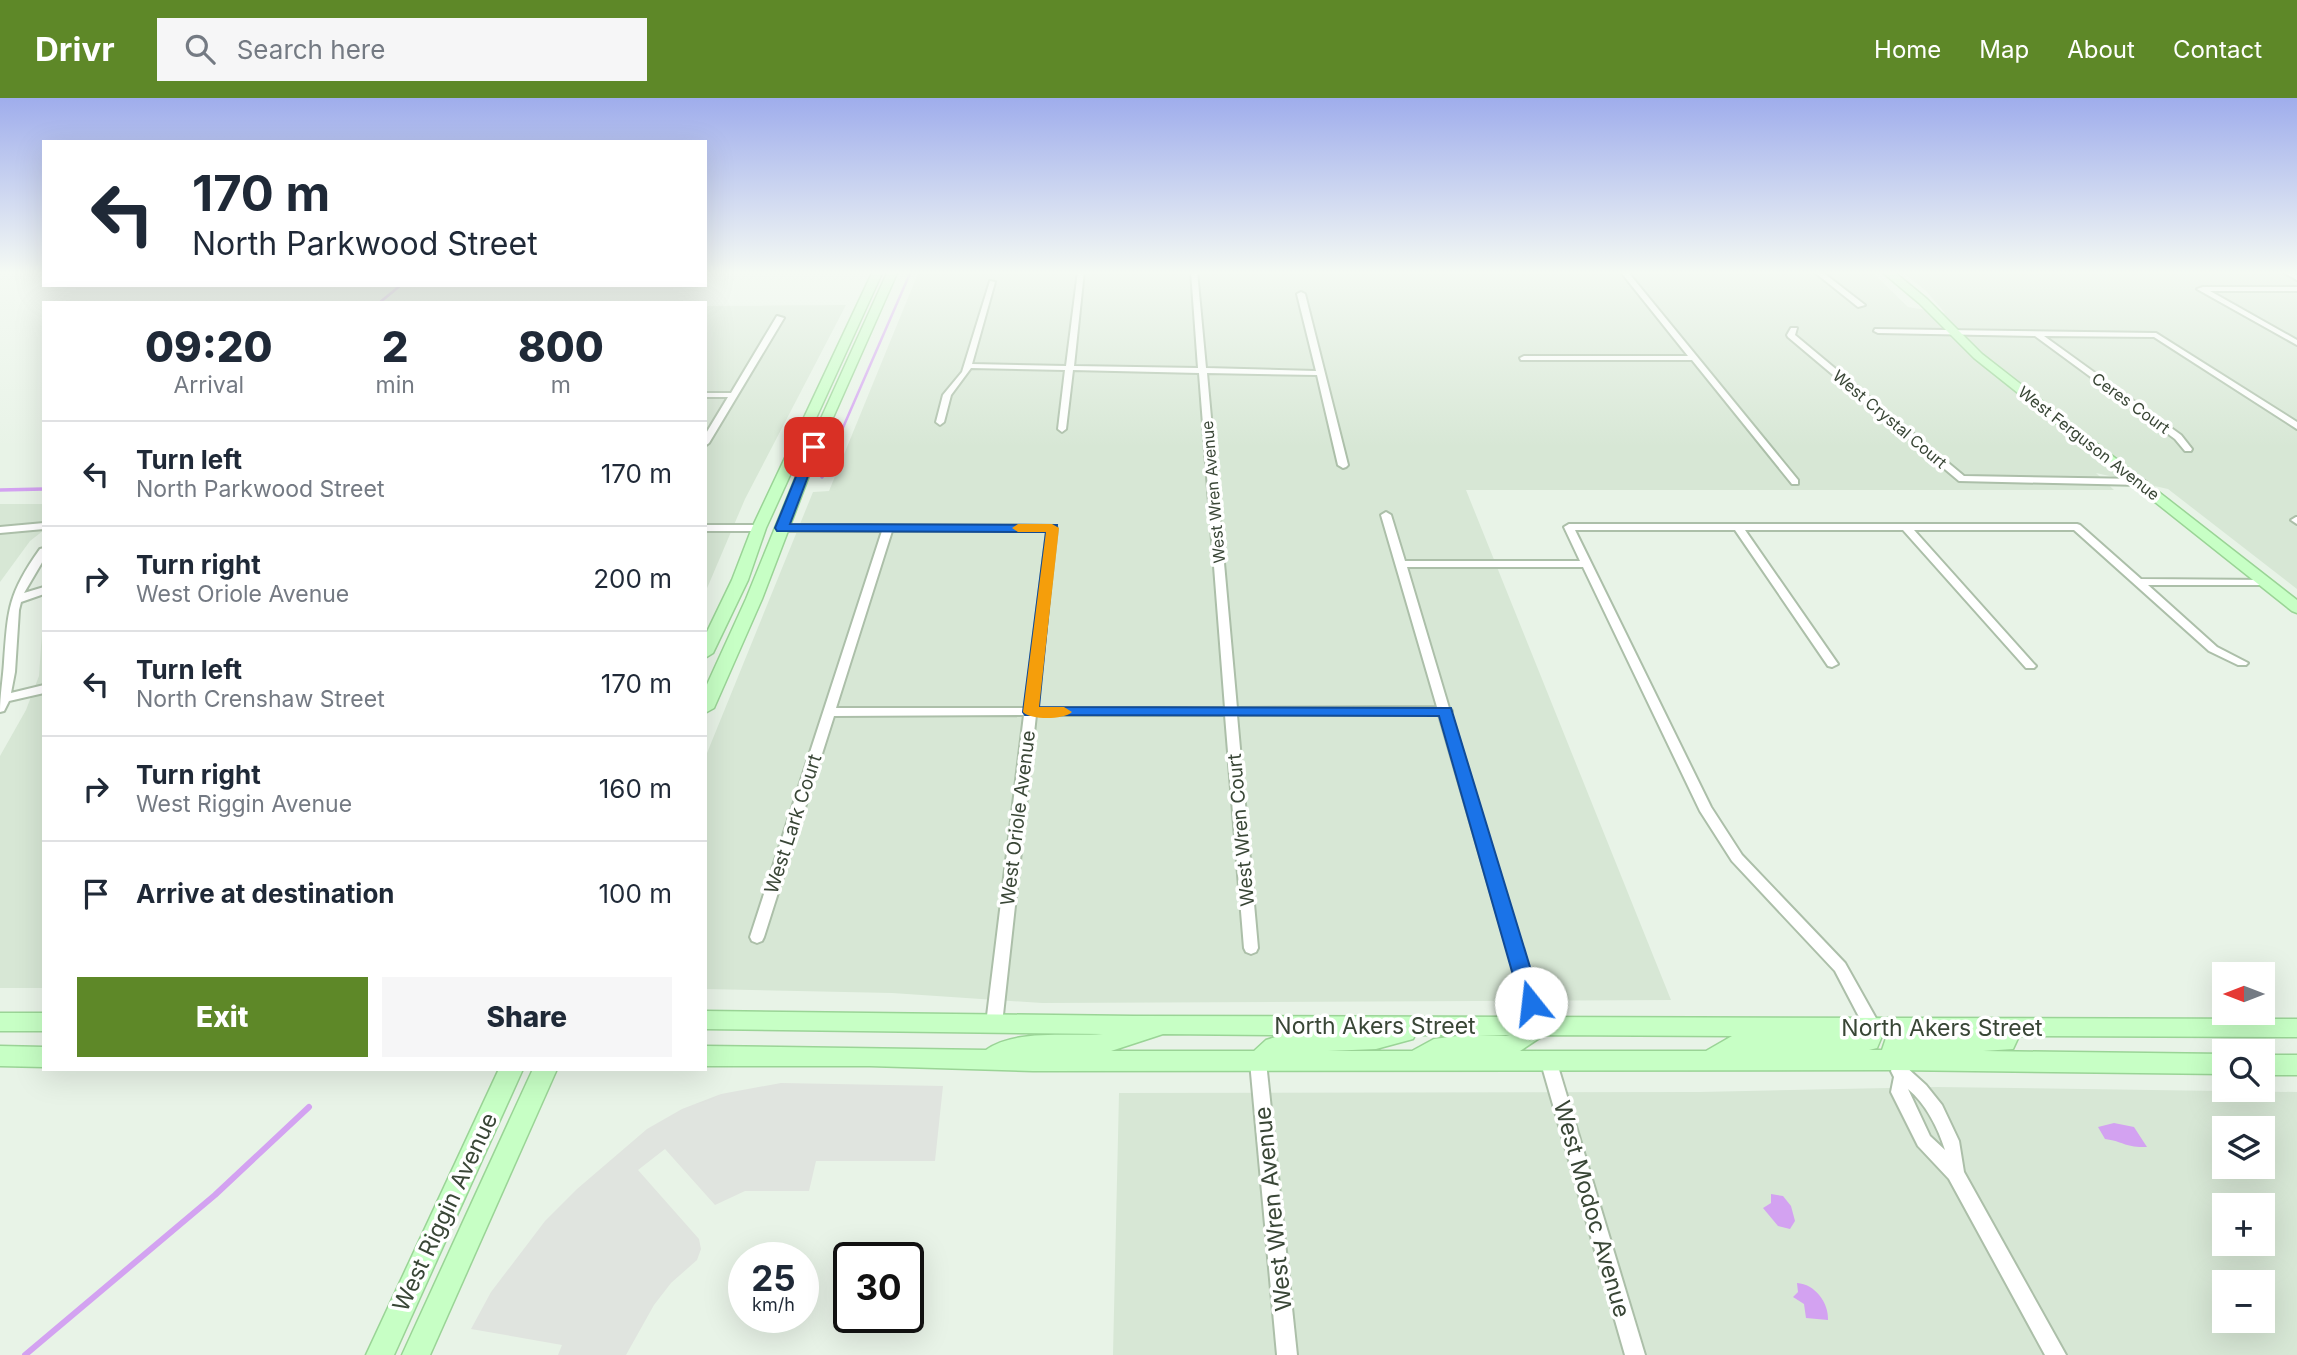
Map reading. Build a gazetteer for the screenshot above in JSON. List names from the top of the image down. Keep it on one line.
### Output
{"streets":{"main road":["West Ferguson Avenue","North Akers Street","West Riggin Avenue"],"street":["Ceres Court","West Crystal Court","West Wren Avenue","West Oriole Avenue","West Lark Court","West Wren Court","West Modoc Avenue"]},"crossings":[["West Crystal Court","West Ferguson Avenue"],["West Wren Avenue","West Wren Court"],["West Wren Avenue","North Akers Street"],["West Oriole Avenue","West Lark Court"],["West Oriole Avenue","North Akers Street"],["North Akers Street","West Modoc Avenue"]],"north":"left","page":{"header":"Drivr","search":"Search here","nav":["Home","Map","About","Contact"],"turn":["170 m","North Parkwood Street"],"eta":["09:20","Arrival","2","min","800","m"],"list":[{"name":"Turn left","note":"North Parkwood Street","value":"170 m"},{"name":"Turn right","note":"West Oriole Avenue","value":"200 m"},{"name":"Turn left","note":"North Crenshaw Street","value":"170 m"},{"name":"Turn right","note":"West Riggin Avenue","value":"160 m"},{"name":"Arrive at destination","value":"100 m"}],"map_buttons":["+","−"],"buttons":["Exit","Share"],"speed":"25 km/h","limit":"30"}}
